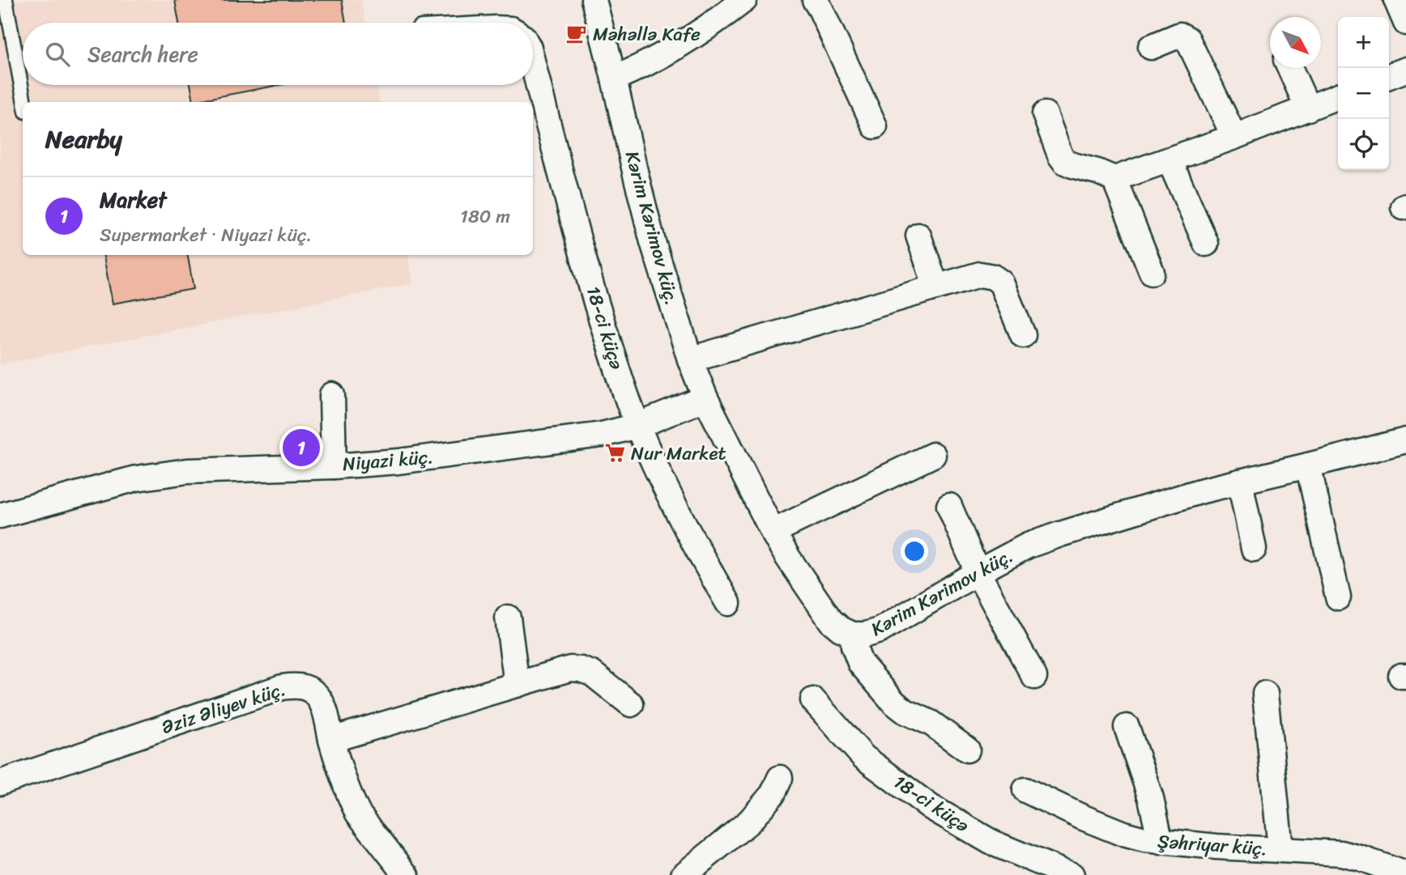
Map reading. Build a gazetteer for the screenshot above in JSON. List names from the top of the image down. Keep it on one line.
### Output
{"streets":{"street":["Kərim Kərimov küç.","18-ci küçə","Niyazi küç.","Əziz Əliyev küç.","Şəhriyar küç."]},"crossings":[["Kərim Kərimov küç.","Niyazi küç."],["18-ci küçə","Niyazi küç."]],"places":{"cafe":["Məhəllə Kafe"],"supermarket":["Nur Market"]},"north":"bottom right","page":{"map_buttons":["+","−"],"search":"Search here","heading":"Nearby","list":[{"mark":"1","name":"Market","note":"Supermarket · Niyazi küç.","value":"180 m"}],"pins":"1"}}
